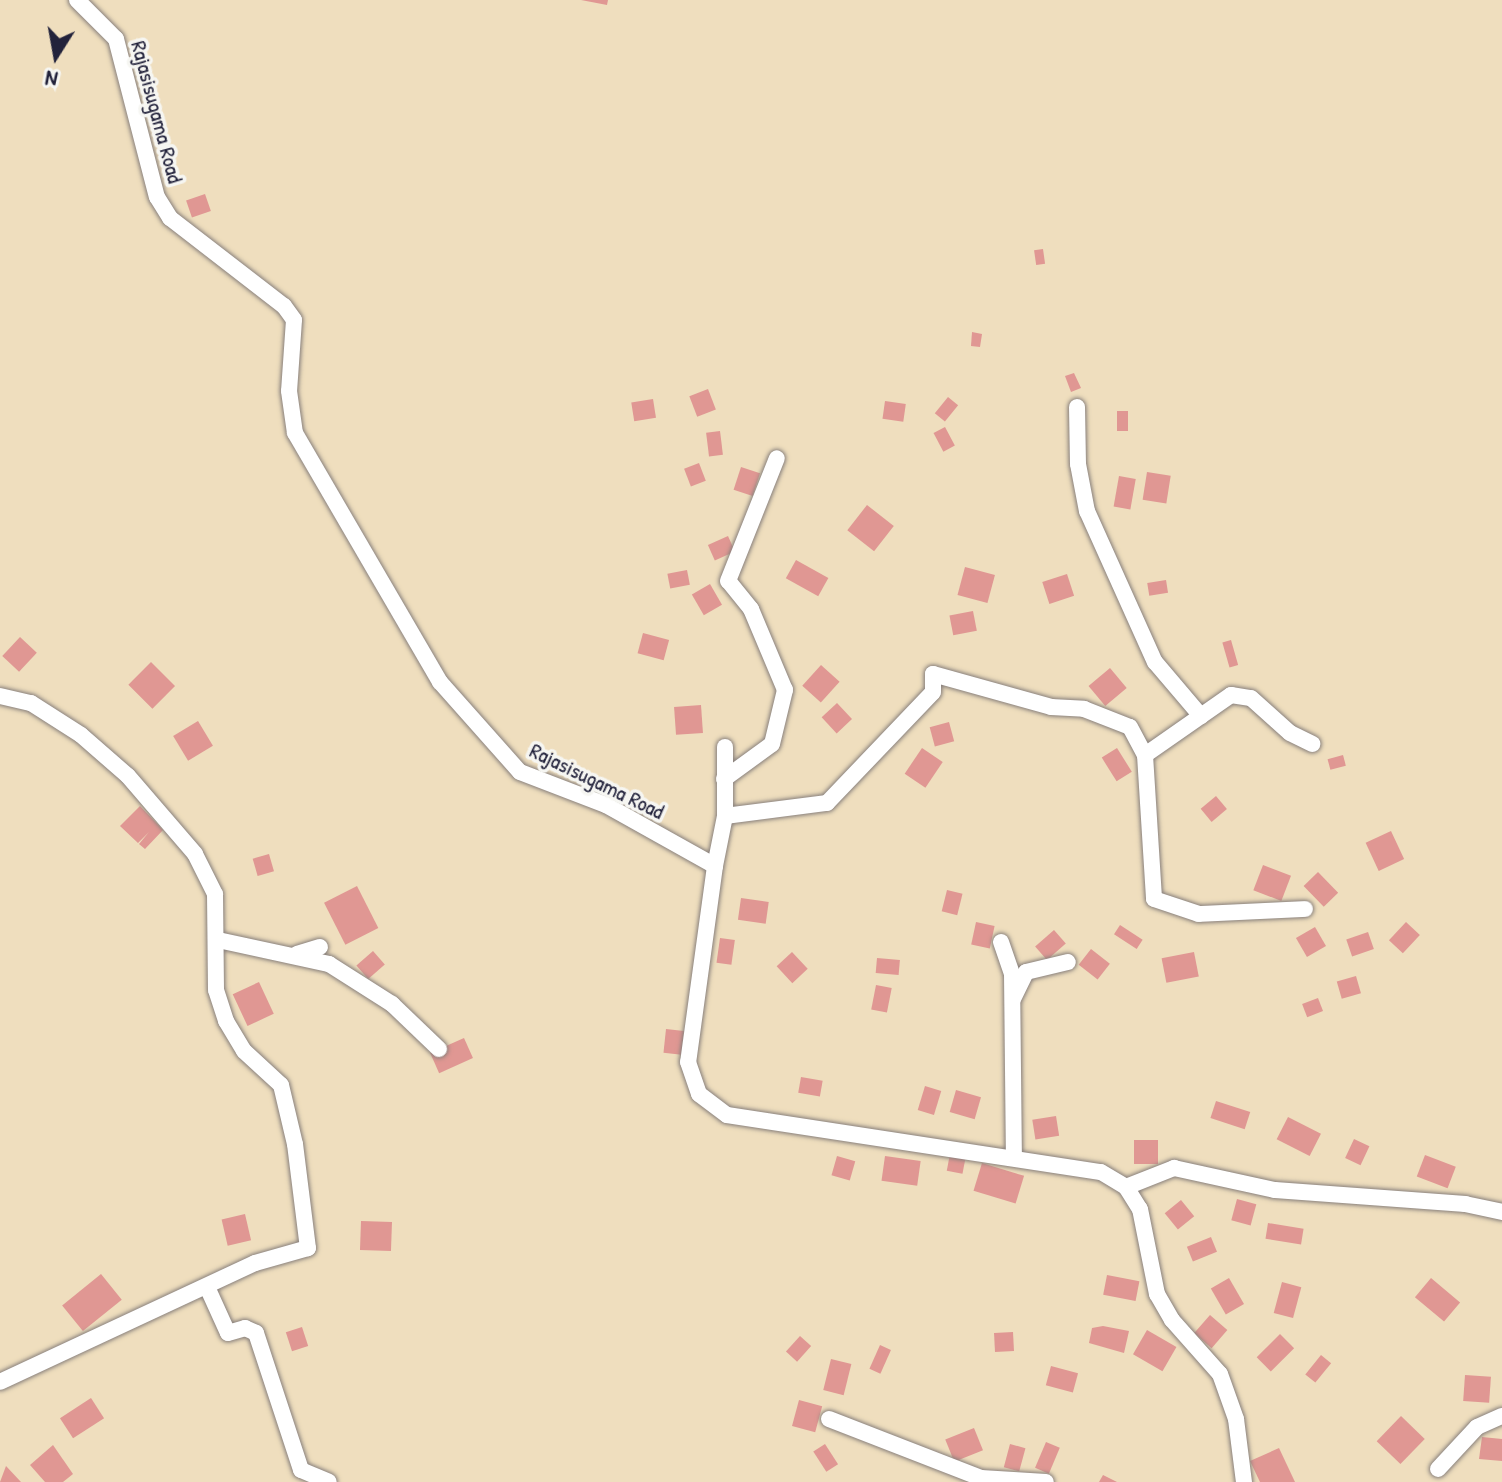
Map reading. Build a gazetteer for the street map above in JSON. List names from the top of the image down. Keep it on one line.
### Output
{"streets":{"street":["Rajasisugama Road"]},"north":"bottom"}
